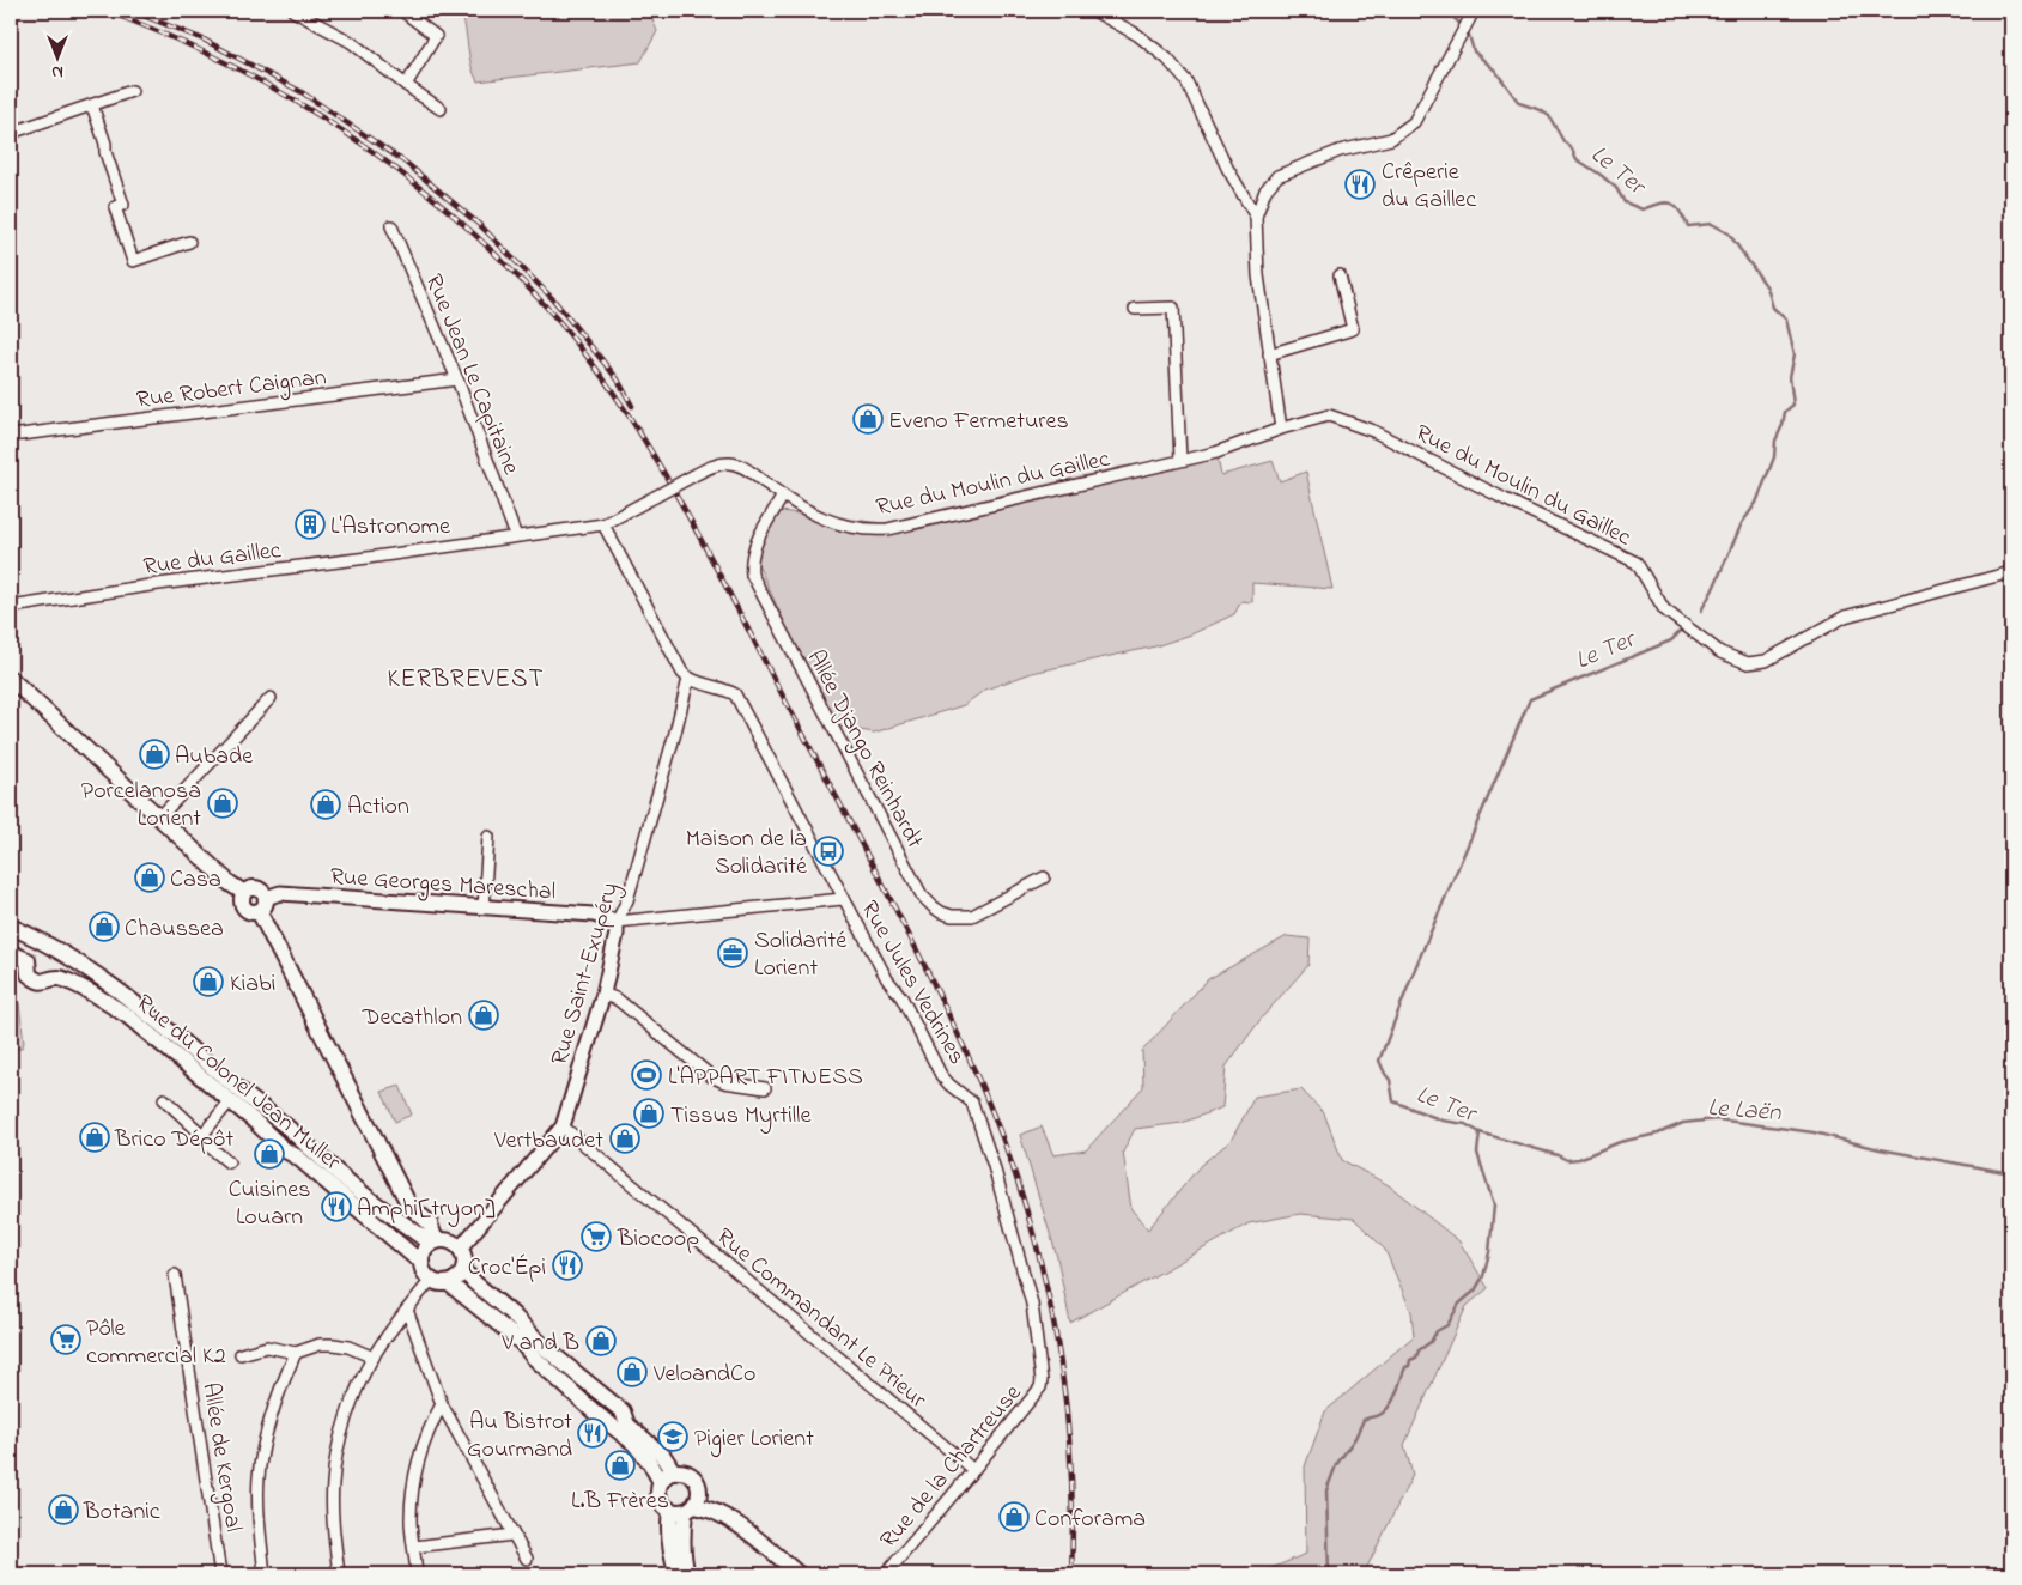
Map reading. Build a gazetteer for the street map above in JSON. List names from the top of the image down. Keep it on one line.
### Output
{"streets":{"main road":["Rue du Colonel Jean Muller"],"street":["Rue Jean Le Capitaine","Rue Robert Caignan","Rue du Moulin du Gaillec","Rue du Gaillec","Allée Django Reinhardt","Rue Georges Mareschal","Rue Saint-Exupéry","Rue Jules Vedrines","Rue Commandant Le Prieur","Allée de Kergoal","Rue de la Chartreuse"]},"crossings":[["Rue Jean Le Capitaine","Rue Robert Caignan"],["Rue Jean Le Capitaine","Rue du Gaillec"],["Rue du Moulin du Gaillec","Rue du Gaillec"],["Rue du Moulin du Gaillec","Allée Django Reinhardt"],["Rue Georges Mareschal","Rue Saint-Exupéry"],["Rue Saint-Exupéry","Rue Jules Vedrines"],["Rue Saint-Exupéry","Rue du Colonel Jean Muller"],["Rue Saint-Exupéry","Rue Commandant Le Prieur"],["Rue Jules Vedrines","Rue de la Chartreuse"],["Rue Commandant Le Prieur","Rue de la Chartreuse"]],"districts":["KERBREVEST"],"water":["Le Ter","Le Laën"],"places":{"restaurant":["Crêperie du Gaillec","Amphi[tryon]","Croc'Épi","Au Bistrot Gourmand"],"shop":["Eveno Fermetures","Aubade","Porcelanosa Lorient","Action","Casa","Chaussea","Kiabi","Decathlon","Tissus Myrtille","Brico Dépôt","Vertbaudet","Cuisines Louarn","V and B","VeloandCo","L.B Frères","Botanic","Conforama"],"building":["L'Astronome"],"bus stop":["Maison de la Solidarité"],"office":["Solidarité Lorient"],"sports":["L'APPART FITNESS"],"supermarket":["Biocoop","Pôle commercial K2"],"school or university":["Pigier Lorient"]},"north":"bottom"}
